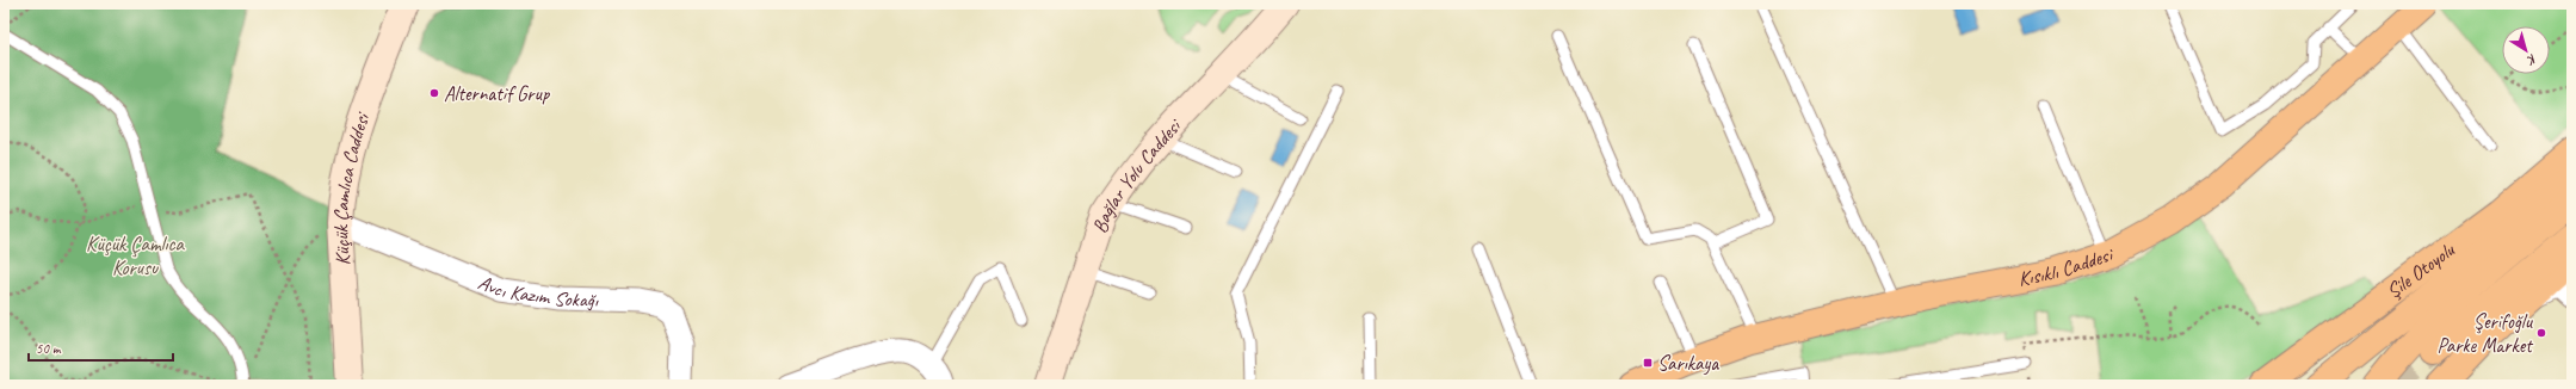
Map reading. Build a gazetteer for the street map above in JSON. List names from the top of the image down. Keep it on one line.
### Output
{"streets":{"main road":["Kısıklı Caddesi","Şile Otoyolu"],"street":["Bağlar Yolu Caddesi","Küçük Çamlıca Caddesi","Avcı Kazım Sokağı"]},"crossings":[["Küçük Çamlıca Caddesi","Avcı Kazım Sokağı"]],"parks":["Küçük Çamlıca Korusu"],"places":{"other":["Alternatif Grup","Şerifoğlu Parke Market"],"transit":["Sarıkaya"]},"scale_bar":"50 m","north":"bottom right"}
